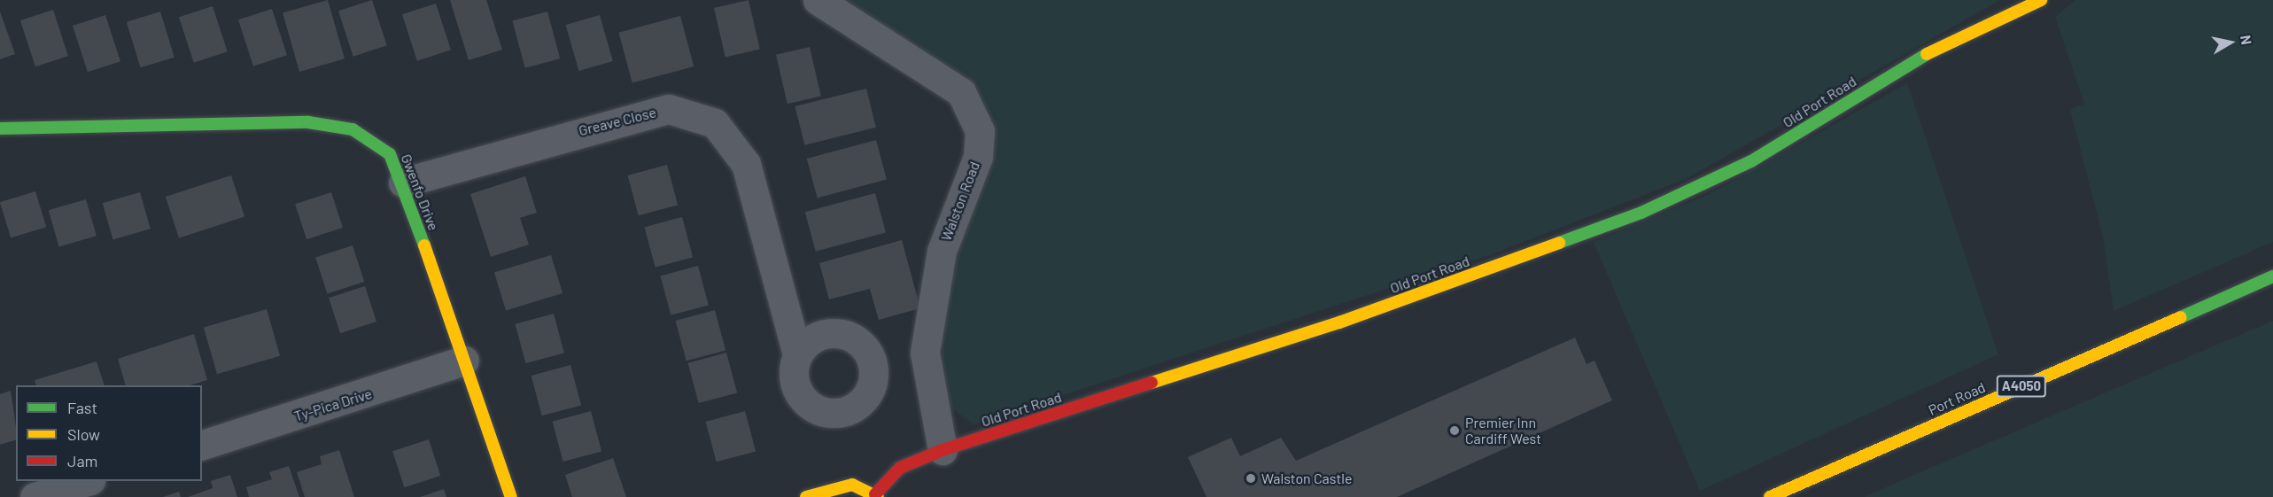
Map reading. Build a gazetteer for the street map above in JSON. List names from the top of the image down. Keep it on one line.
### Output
{"streets":{"street":["Old Port Road","Greave Close","Gwenfo Drive","Walston Road","A4050","Port Road","Ty-Pica Drive"]},"crossings":[["Old Port Road","Walston Road"],["Greave Close","Gwenfo Drive"],["Gwenfo Drive","Ty-Pica Drive"]],"places":["Premier Inn Cardiff West","Walston Castle"],"legend":["Fast","Slow","Jam"],"north":"right"}
